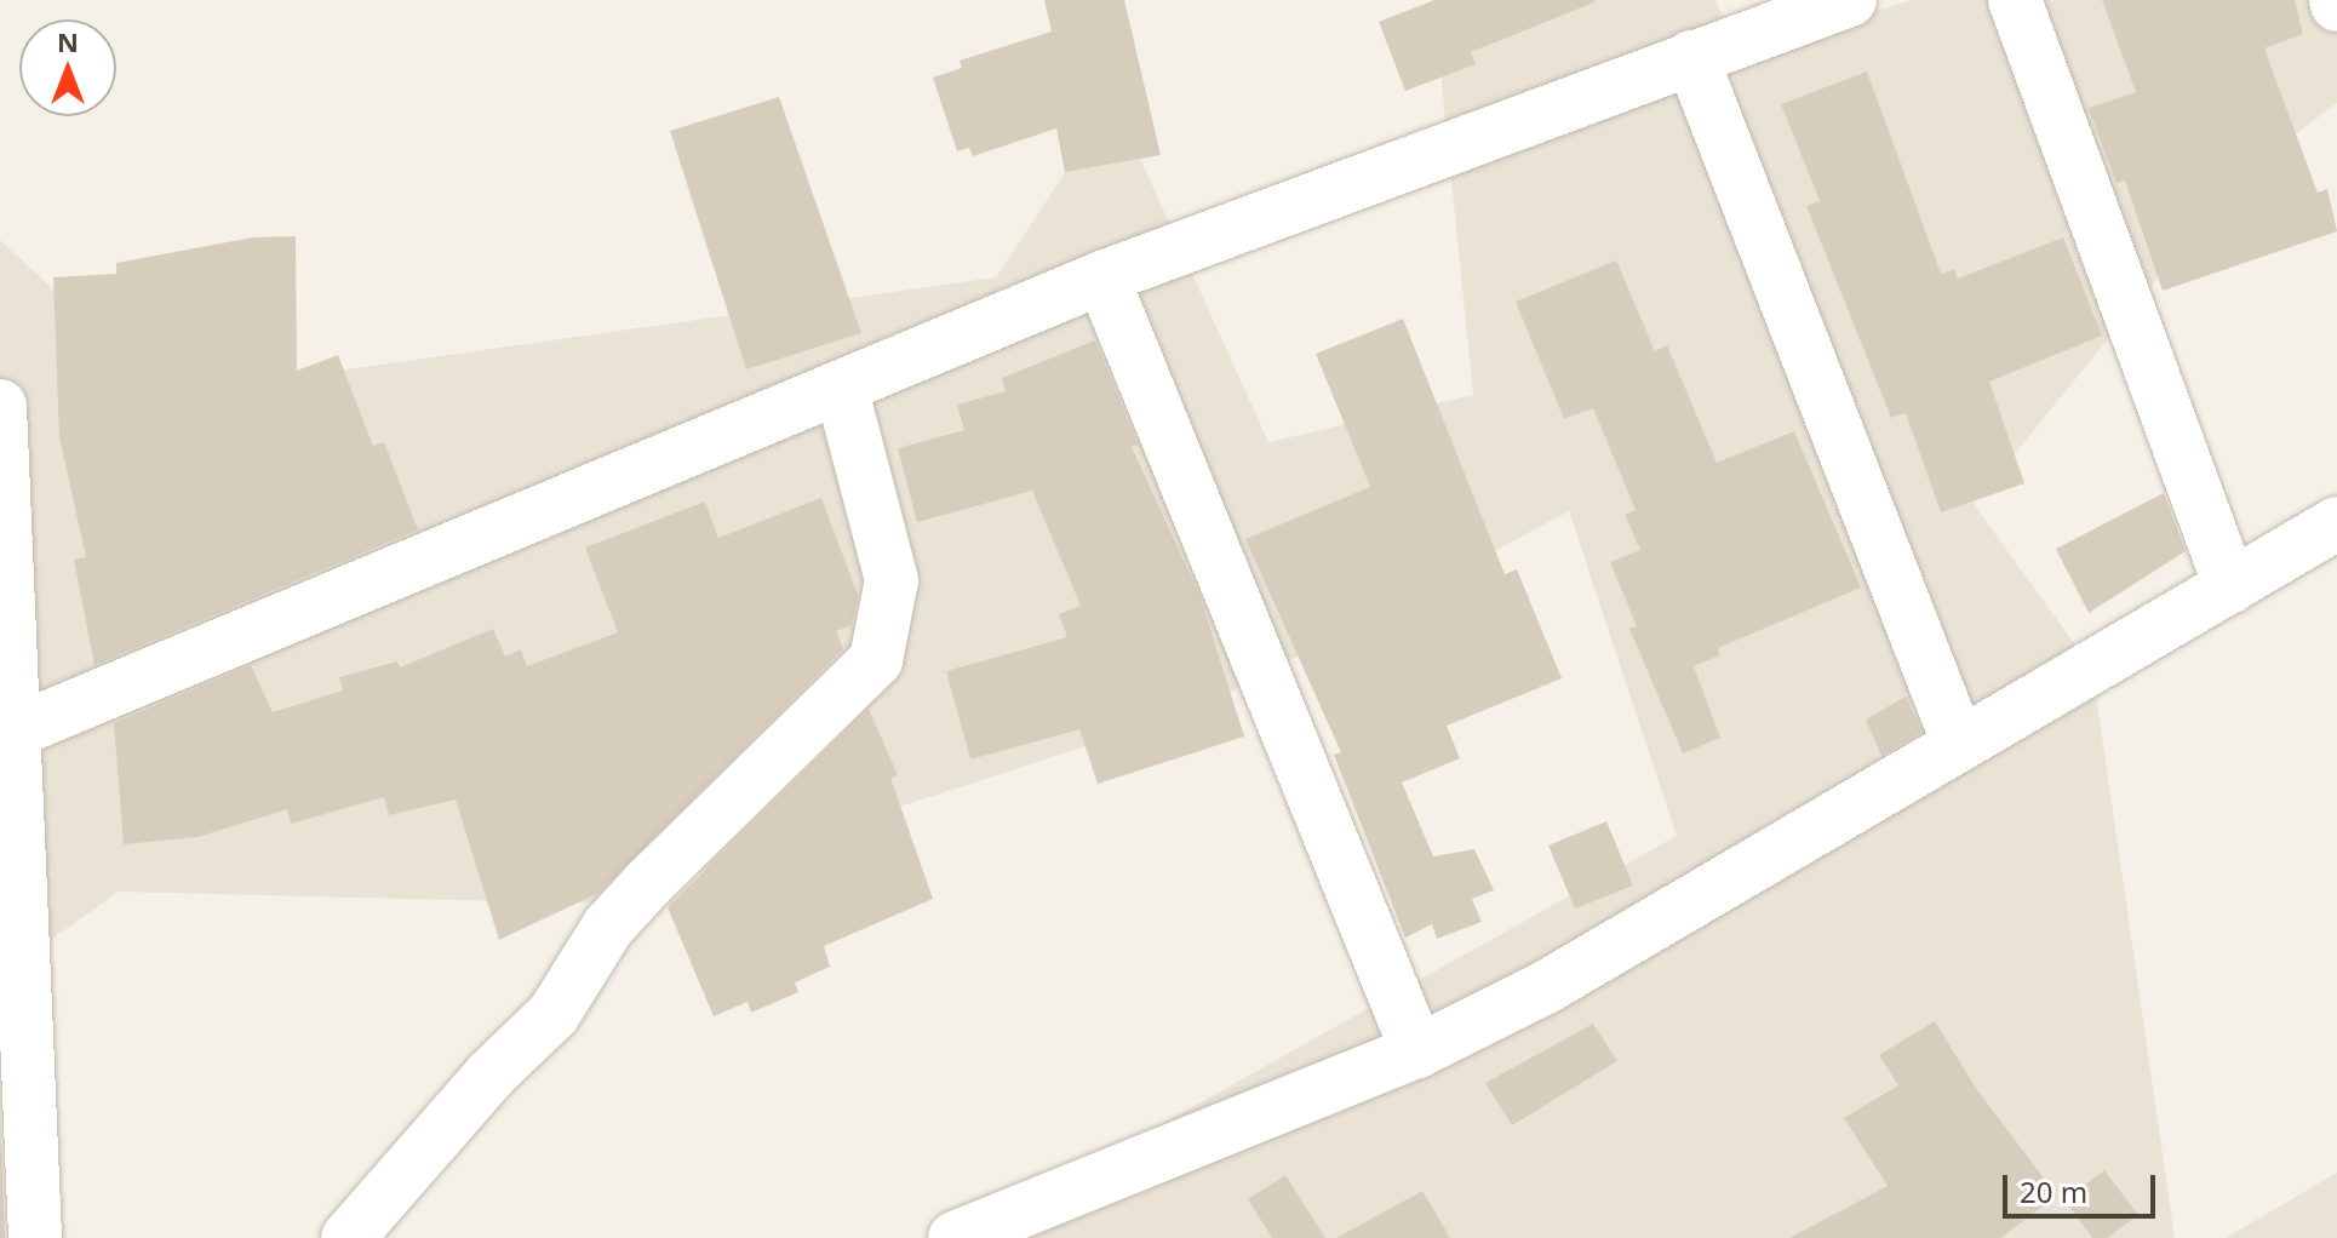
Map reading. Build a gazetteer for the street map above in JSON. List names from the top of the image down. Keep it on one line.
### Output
{"scale_bar":"20 m","north":"top"}
